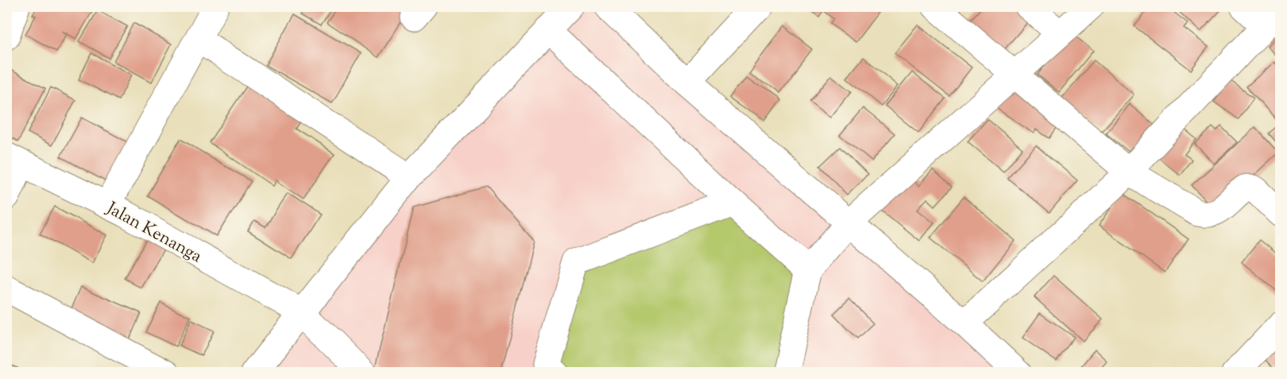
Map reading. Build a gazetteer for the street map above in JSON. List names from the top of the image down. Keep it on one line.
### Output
{"streets":{"street":["Jalan Kenanga"]}}
